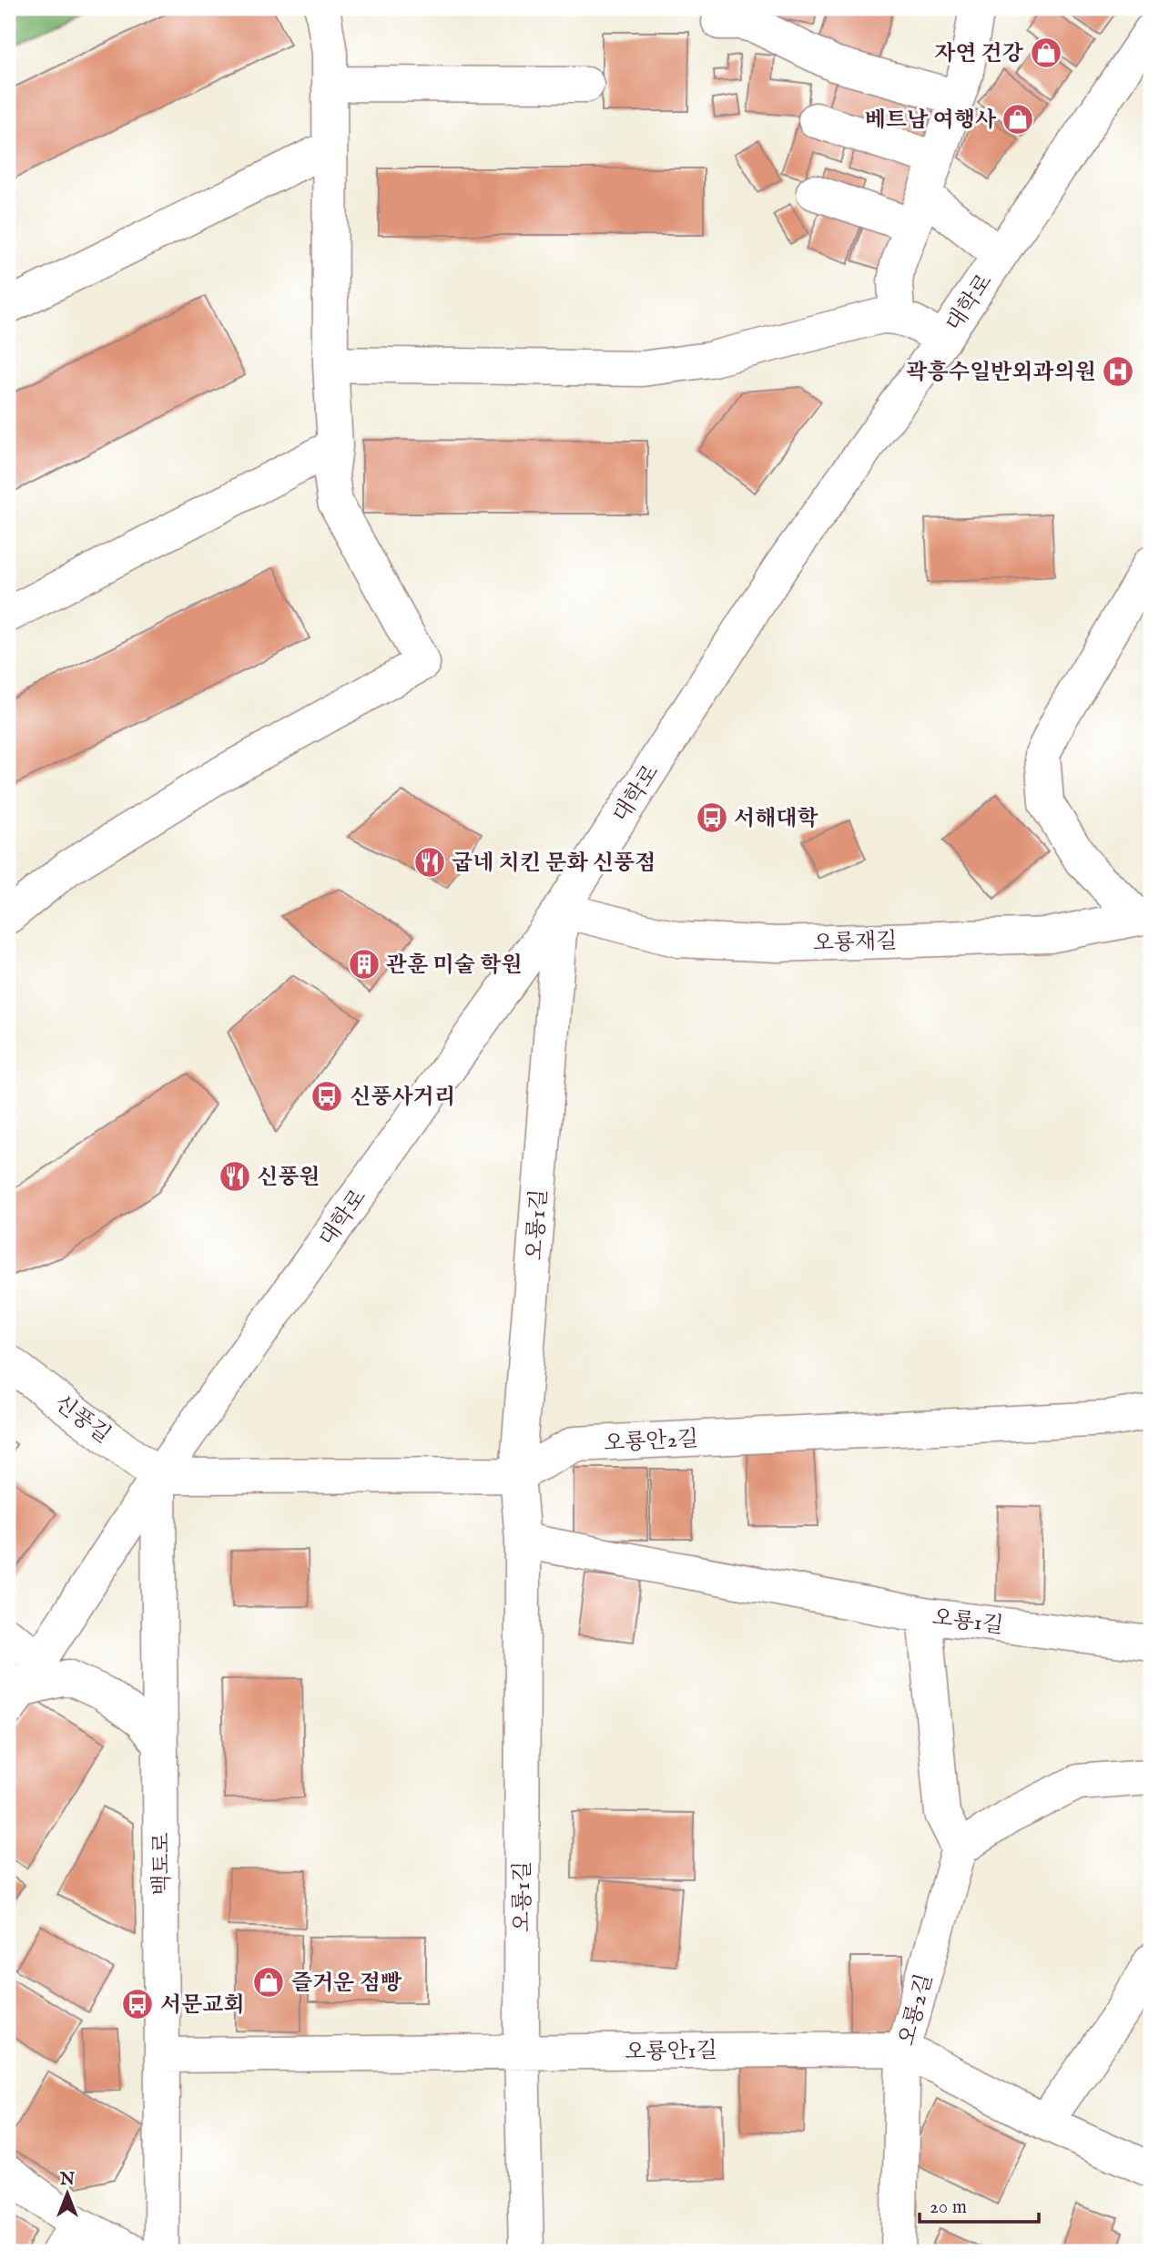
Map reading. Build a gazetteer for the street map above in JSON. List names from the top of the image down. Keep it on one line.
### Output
{"streets":{"street":["대학로","오룡재길","오룡1길","신풍길","오룡안2길","백토로","오룡2길","오룡안1길"]},"crossings":[["대학로","오룡재길"],["대학로","오룡1길"],["대학로","신풍길"],["대학로","오룡안2길"],["대학로","백토로"],["오룡재길","오룡1길"],["오룡1길","오룡안2길"],["오룡1길","오룡안1길"],["신풍길","오룡안2길"],["신풍길","백토로"],["오룡안2길","백토로"],["백토로","오룡안1길"],["오룡2길","오룡안1길"]],"places":{"shop":["자연 건강","베트남 여행사","즐거운 점빵"],"hospital":["곽흥수일반외과의원"],"bus stop":["서해대학","신풍사거리","서문교회"],"restaurant":["굽네 치킨 문화 신풍점","신풍원"],"building":["관훈 미술 학원"]},"scale_bar":"20 m","north":"top"}
